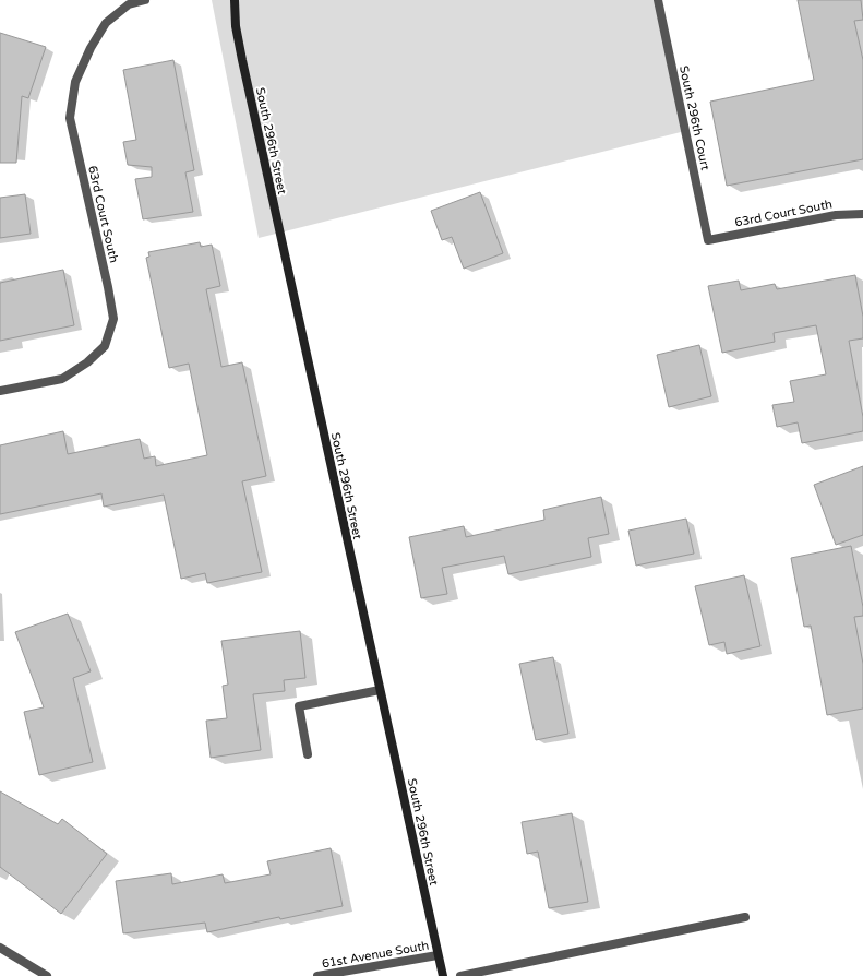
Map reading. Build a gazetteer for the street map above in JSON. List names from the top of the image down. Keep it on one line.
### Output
{"streets":{"street":["South 296th Court","South 296th Street","63rd Court South","61st Avenue South"]},"crossings":[["South 296th Court","63rd Court South"],["South 296th Street","61st Avenue South"]]}
